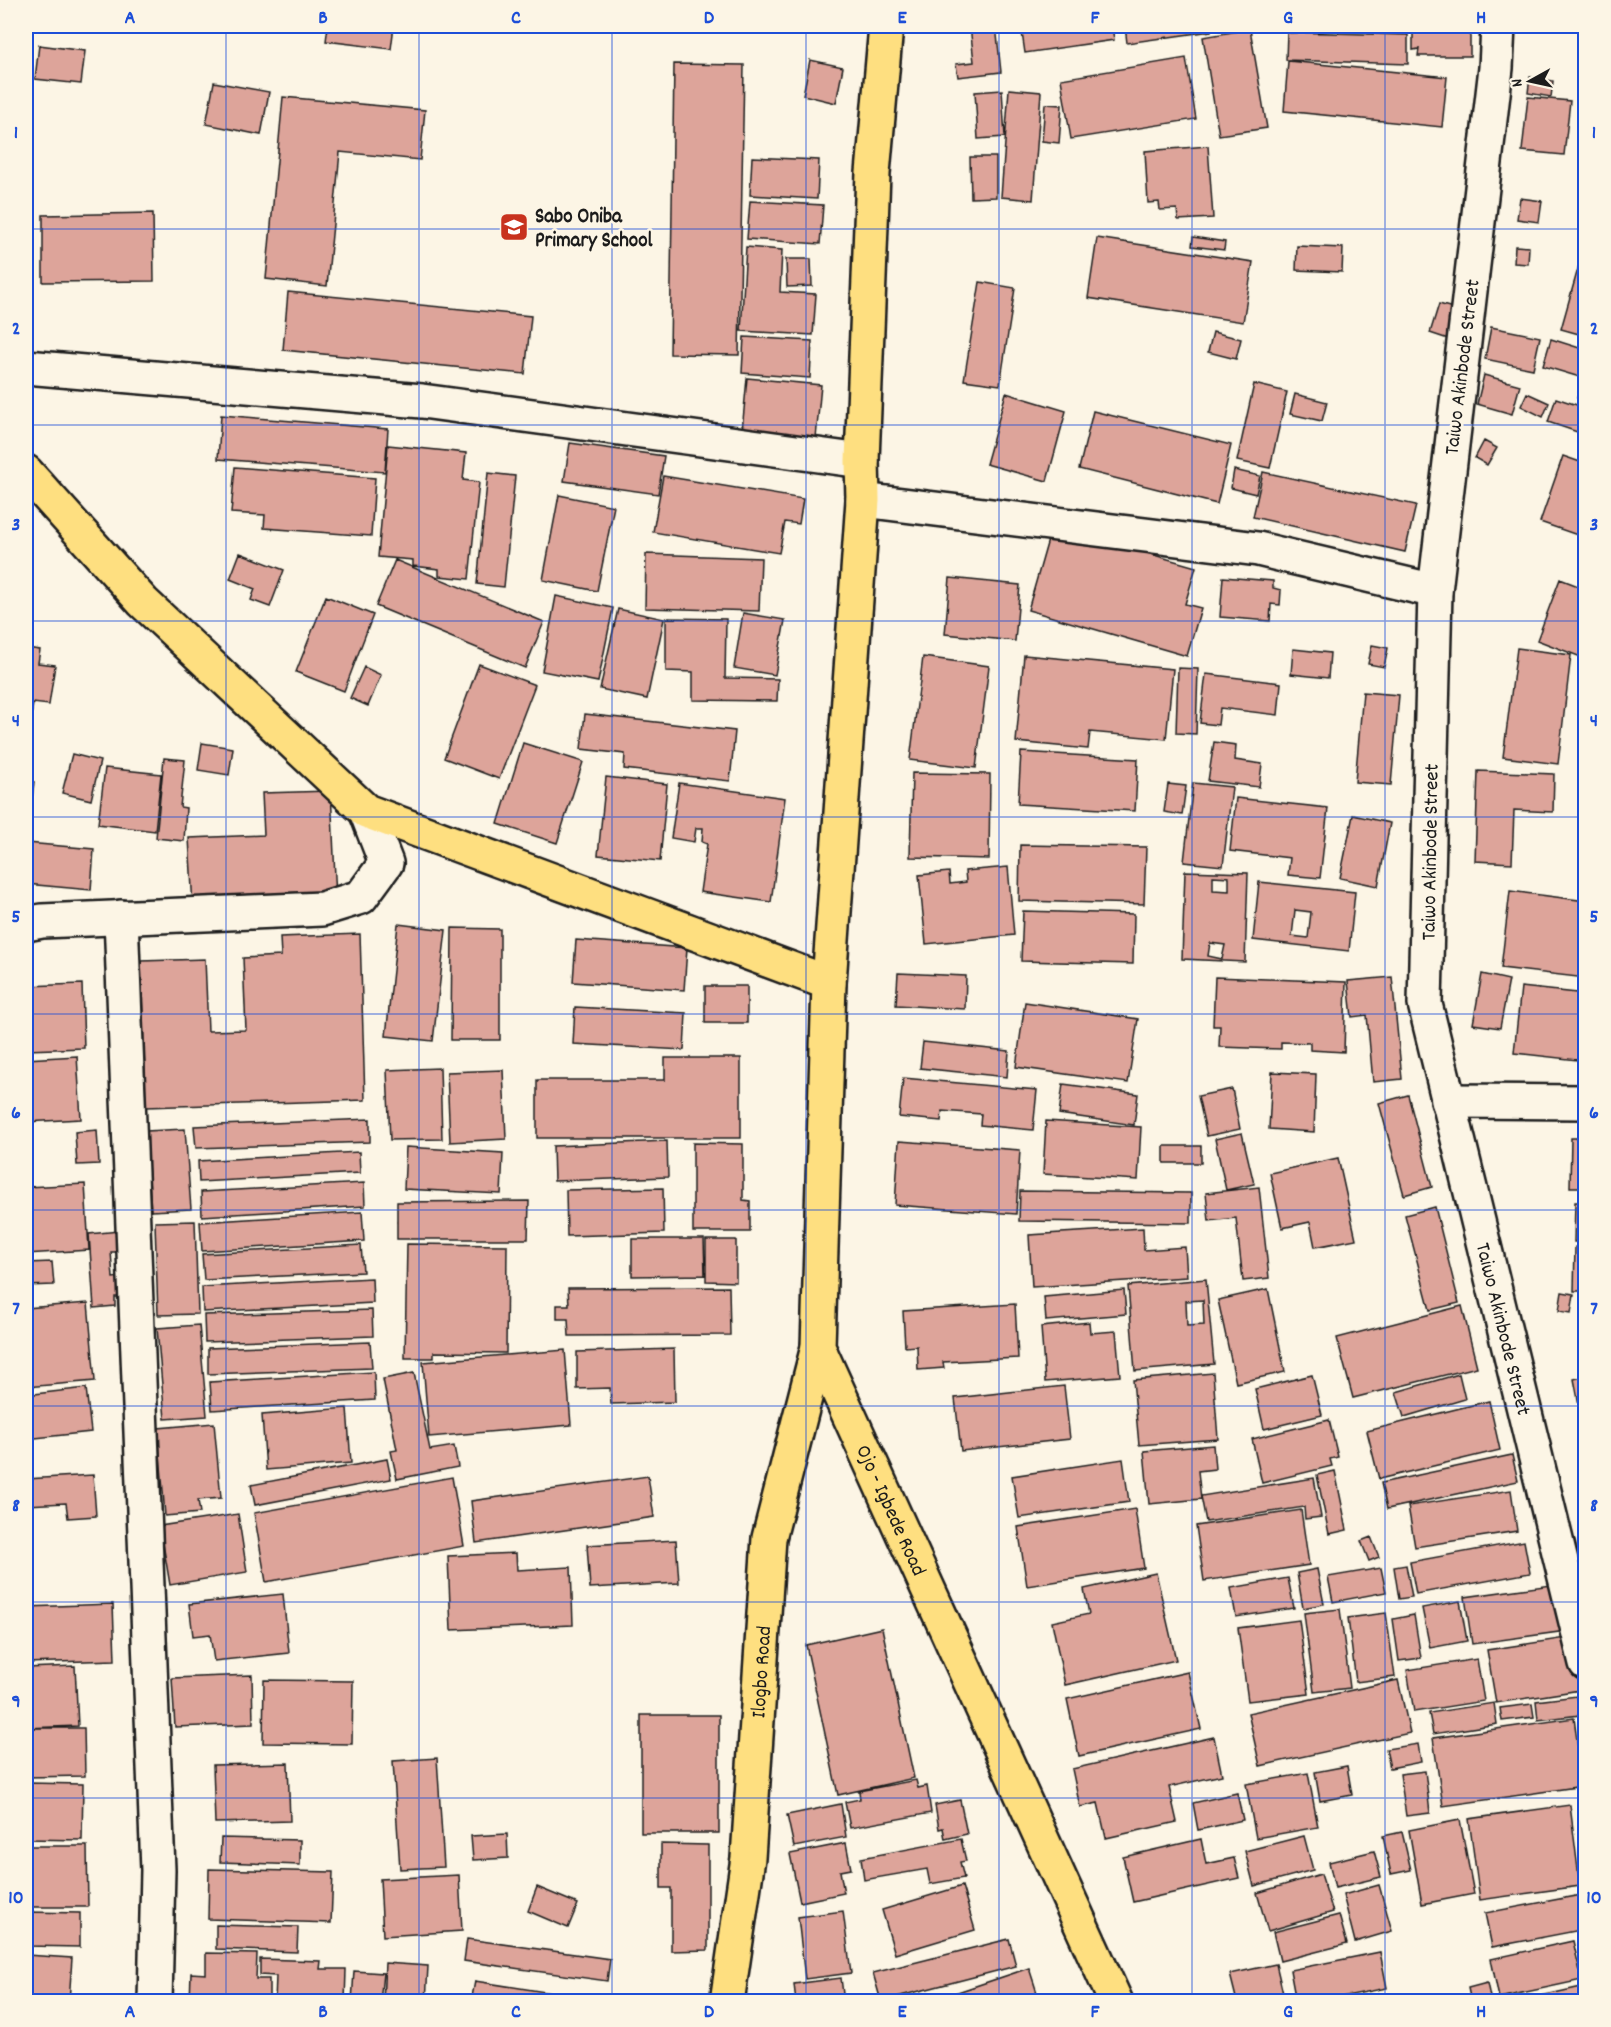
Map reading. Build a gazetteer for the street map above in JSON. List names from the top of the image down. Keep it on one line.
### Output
{"streets":{"main road":["Ojo - Igbede Road","Ilogbo Road"],"street":["Taiwo Akinbode Street"]},"crossings":[["Ojo - Igbede Road","Ilogbo Road"]],"places":{"school or university":["Sabo Oniba Primary School"]},"north":"left","grid":{"columns":["A","B","C","D","E","F","G","H"],"rows":["1","2","3","4","5","6","7","8","9","10"]}}
